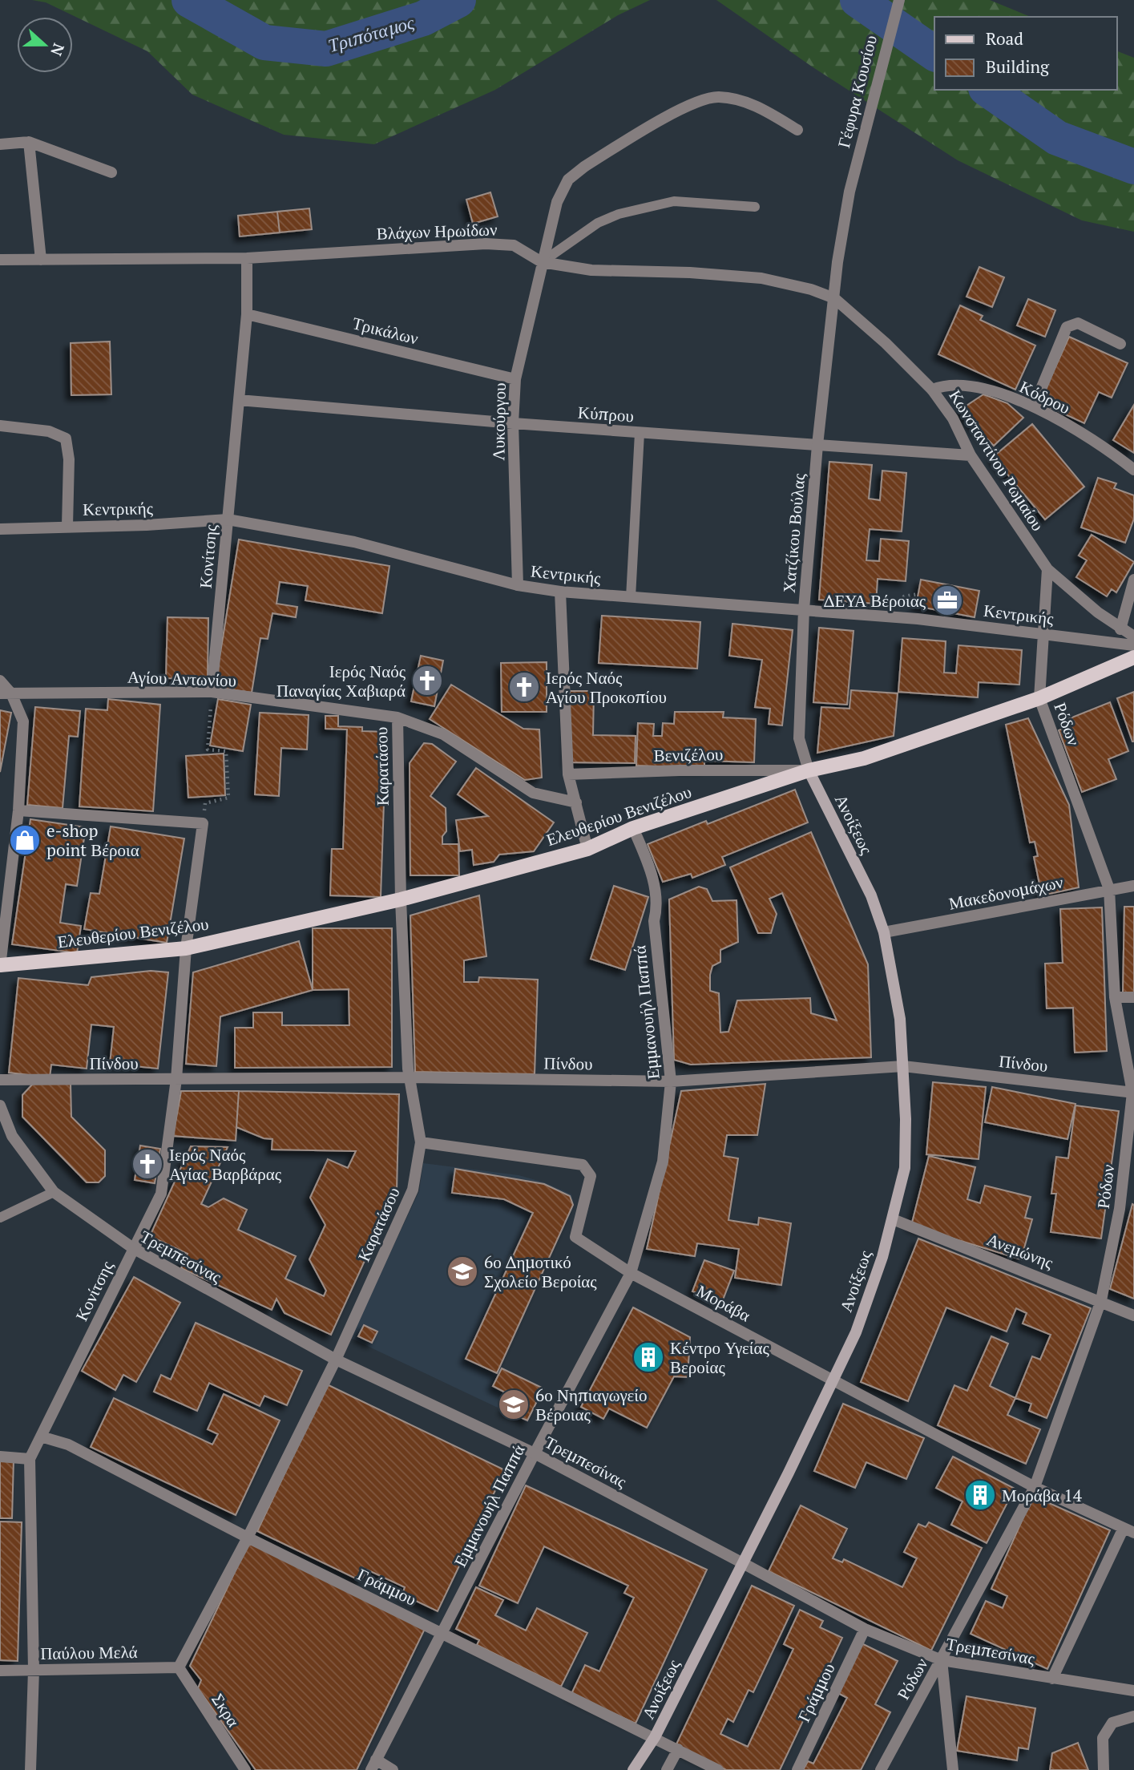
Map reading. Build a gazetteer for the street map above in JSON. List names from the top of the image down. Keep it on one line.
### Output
{"streets":{"main road":["Ελευθερίου Βενιζέλου","Ανοίξεως"],"street":["Γέφυρα Κουσίου","Βλάχων Ηρωίδων","Τρικάλων","Κόδρου","Κύπρου","Λυκούργου","Κωνσταντίνου Ρωμαίου","Κεντρικής","Χατζίκου Βούλας","Κονίτσης","Αγίου Αντωνίου","Ρόδων","Βενιζέλου","Καρατάσου","Μακεδονομάχων","Εμμανουήλ Παππά","Πίνδου","Ανεμώνης","Τρεμπεσίνας","Μοράβα","Γράμμου","Παύλου Μελά","Σκρα"]},"crossings":[["Γέφυρα Κουσίου","Βλάχων Ηρωίδων"],["Γέφυρα Κουσίου","Χατζίκου Βούλας"],["Βλάχων Ηρωίδων","Κόδρου"],["Βλάχων Ηρωίδων","Λυκούργου"],["Βλάχων Ηρωίδων","Κωνσταντίνου Ρωμαίου"],["Βλάχων Ηρωίδων","Χατζίκου Βούλας"],["Βλάχων Ηρωίδων","Κονίτσης"],["Τρικάλων","Λυκούργου"],["Τρικάλων","Κονίτσης"],["Κόδρου","Κωνσταντίνου Ρωμαίου"],["Κύπρου","Λυκούργου"],["Κύπρου","Κωνσταντίνου Ρωμαίου"],["Κύπρου","Χατζίκου Βούλας"],["Κύπρου","Κονίτσης"],["Λυκούργου","Κεντρικής"],["Κωνσταντίνου Ρωμαίου","Ρόδων"],["Κεντρικής","Χατζίκου Βούλας"],["Κεντρικής","Κονίτσης"],["Κεντρικής","Ρόδων"],["Χατζίκου Βούλας","Βενιζέλου"],["Χατζίκου Βούλας","Ελευθερίου Βενιζέλου"],["Χατζίκου Βούλας","Ανοίξεως"],["Κονίτσης","Αγίου Αντωνίου"],["Κονίτσης","Ελευθερίου Βενιζέλου"],["Κονίτσης","Πίνδου"],["Κονίτσης","Τρεμπεσίνας"],["Κονίτσης","Γράμμου"],["Κονίτσης","Παύλου Μελά"],["Αγίου Αντωνίου","Καρατάσου"],["Ρόδων","Ελευθερίου Βενιζέλου"],["Ρόδων","Μακεδονομάχων"],["Ρόδων","Πίνδου"],["Ρόδων","Ανεμώνης"],["Ρόδων","Τρεμπεσίνας"],["Ρόδων","Μοράβα"],["Βενιζέλου","Ελευθερίου Βενιζέλου"],["Βενιζέλου","Ανοίξεως"],["Καρατάσου","Ελευθερίου Βενιζέλου"],["Καρατάσου","Πίνδου"],["Καρατάσου","Τρεμπεσίνας"],["Καρατάσου","Μοράβα"],["Καρατάσου","Γράμμου"],["Καρατάσου","Παύλου Μελά"],["Καρατάσου","Σκρα"],["Ελευθερίου Βενιζέλου","Ανοίξεως"],["Ελευθερίου Βενιζέλου","Εμμανουήλ Παππά"],["Ανοίξεως","Μακεδονομάχων"],["Ανοίξεως","Πίνδου"],["Ανοίξεως","Ανεμώνης"],["Ανοίξεως","Τρεμπεσίνας"],["Ανοίξεως","Μοράβα"],["Ανοίξεως","Γράμμου"],["Εμμανουήλ Παππά","Πίνδου"],["Εμμανουήλ Παππά","Τρεμπεσίνας"],["Εμμανουήλ Παππά","Μοράβα"],["Εμμανουήλ Παππά","Γράμμου"],["Τρεμπεσίνας","Γράμμου"],["Παύλου Μελά","Σκρα"]],"water":["Τριπόταμος"],"places":{"office":["ΔΕΥΑ Βέροιας"],"church":["Ιερός Ναός Παναγίας Χαβιαρά","Ιερός Ναός Αγίου Προκοπίου","Ιερός Ναός Αγίας Βαρβάρας"],"shop":["e-shop point Βέροια"],"school or university":["6ο Δημοτικό Σχολείο Βεροίας","6ο Νηπιαγωγείο Βέροιας"],"building":["Κέντρο Υγείας Βεροίας","Μοράβα 14"]},"legend":["Road","Building"],"north":"right"}
